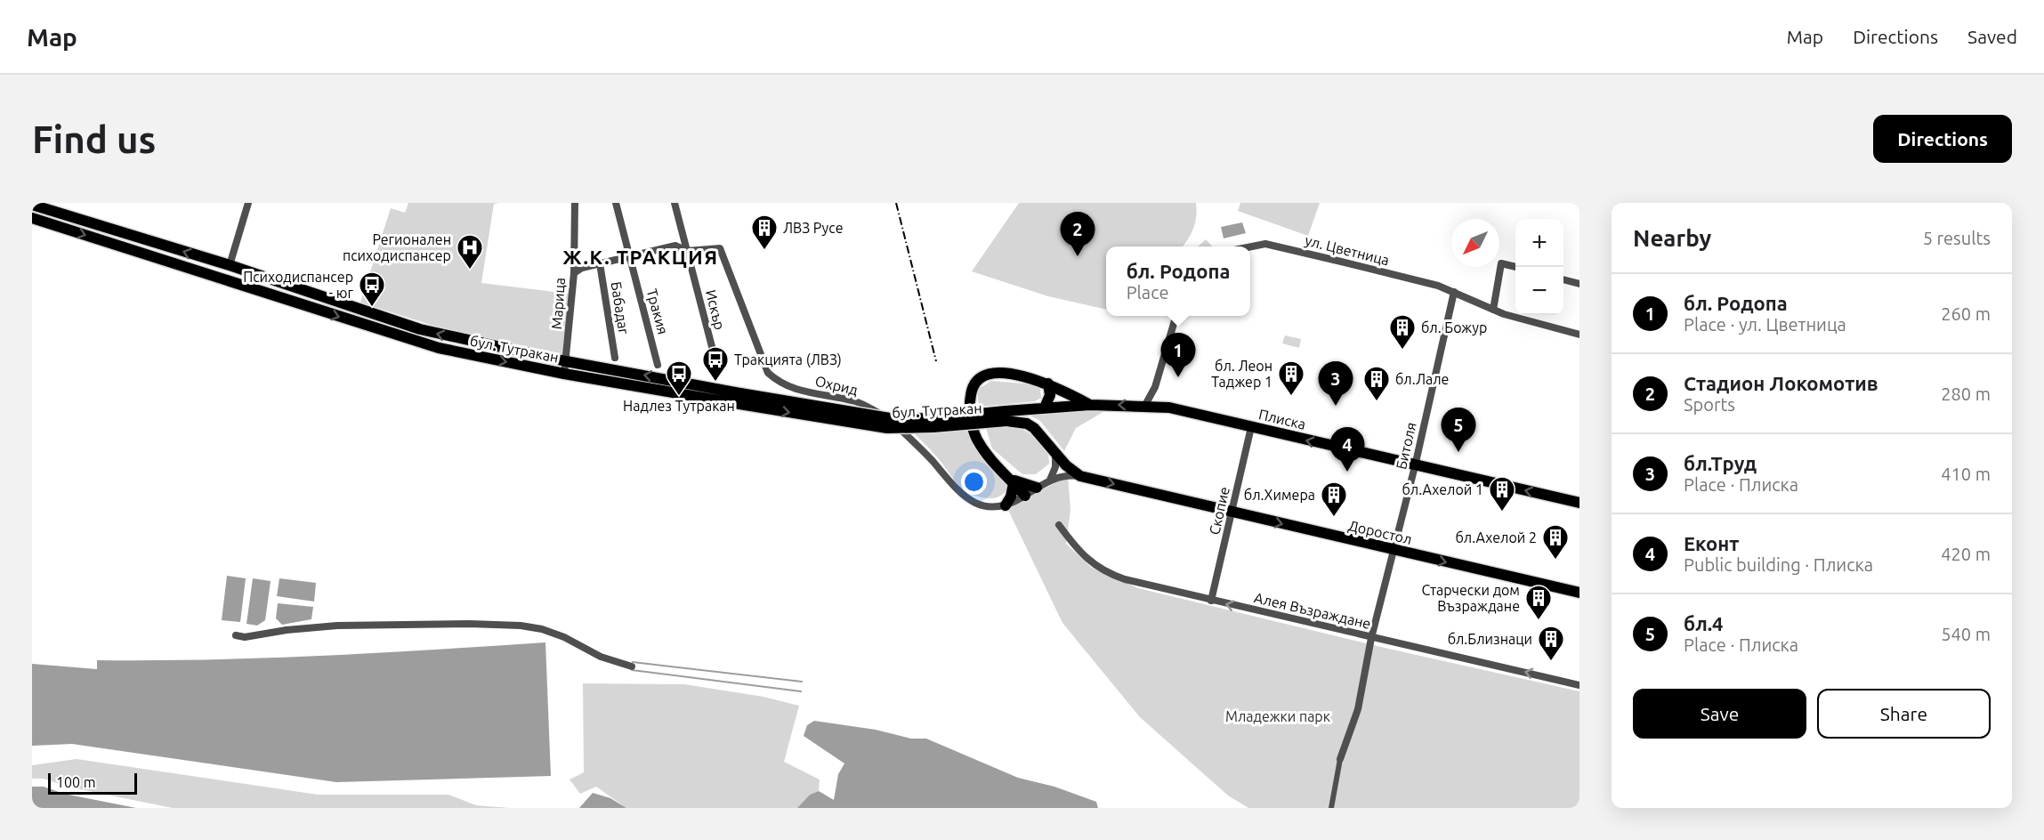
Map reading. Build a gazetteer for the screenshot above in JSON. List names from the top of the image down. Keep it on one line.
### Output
{"streets":{"main road":["бул. Тутракан","Плиска","Доростол"],"street":["ул. Цветница","Марица","Бабадаг","Искър","Тракия","Охрид","Битоля","Скопие","Алея Възраждане"]},"crossings":[["ул. Цветница","Битоля"],["Марица","бул. Тутракан"],["Искър","Охрид"],["бул. Тутракан","Плиска"],["бул. Тутракан","Доростол"],["Плиска","Битоля"],["Плиска","Скопие"],["Плиска","Доростол"],["Битоля","Доростол"],["Битоля","Алея Възраждане"],["Скопие","Доростол"],["Скопие","Алея Възраждане"]],"one_way":["Плиска","Доростол","Алея Възраждане"],"districts":["Ж.К. ТРАКЦИЯ"],"parks":["Младежки парк"],"places":{"building":["ЛВЗ Русе","бл. Божур","бл. Леон Таджер 1","бл.Лале","бл.Ахелой 1","бл.Химера","бл.Ахелой 2","Старчески дом Възраждане","бл.Близнаци"],"hospital":["Регионален психодиспансер"],"bus stop":["Психодиспансер - юг","Тракцията (ЛВЗ)","Надлез Тутракан"]},"scale_bar":"100 m","north":"bottom left","page":{"header":"Map","nav":["Map","Directions","Saved"],"buttons":["Directions",["Save","Share"]],"title":"Find us","heading":["Nearby","5 results"],"pins":["2","1","3","5","4"],"map_buttons":["+","−"],"popup":["бл. Родопа","Place"],"list":[{"mark":"1","name":"бл. Родопа","note":"Place · ул. Цветница","value":"260 m"},{"mark":"2","name":"Стадион Локомотив","note":"Sports","value":"280 m"},{"mark":"3","name":"бл.Труд","note":"Place · Плиска","value":"410 m"},{"mark":"4","name":"Еконт","note":"Public building · Плиска","value":"420 m"},{"mark":"5","name":"бл.4","note":"Place · Плиска","value":"540 m"}],"scale":"100 m"}}
